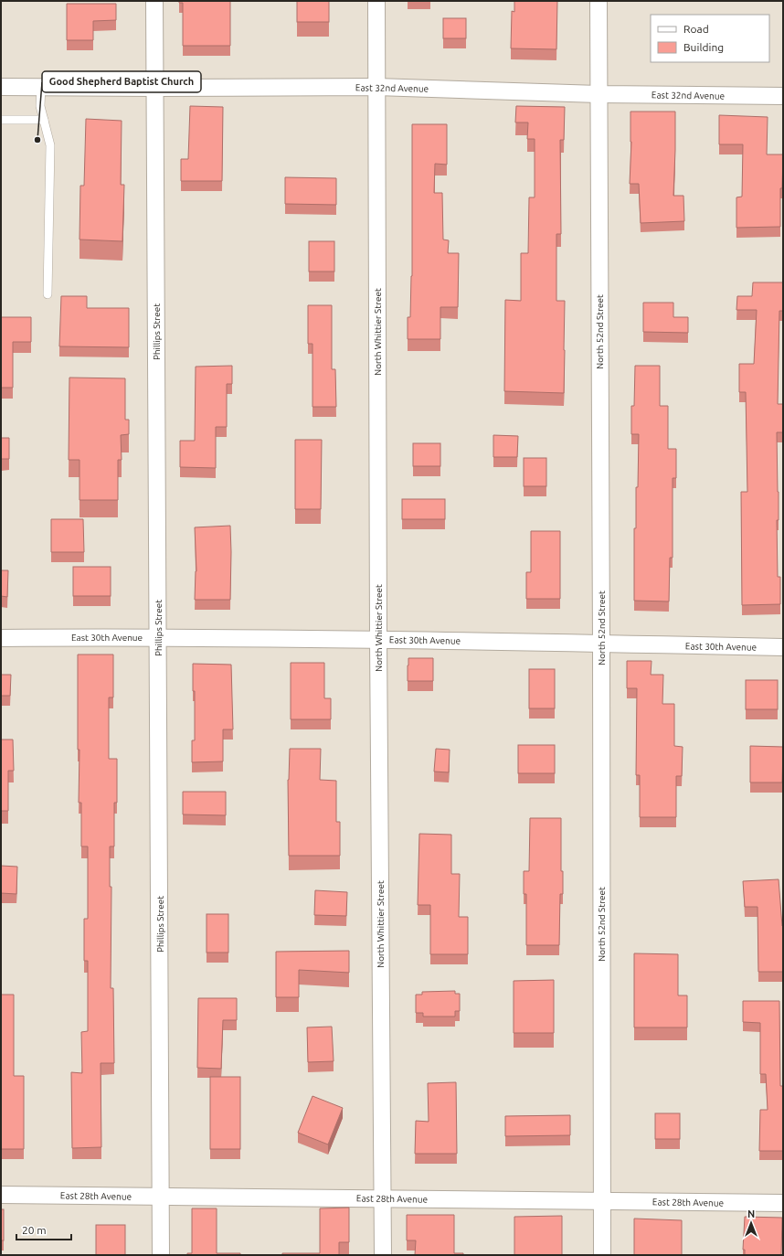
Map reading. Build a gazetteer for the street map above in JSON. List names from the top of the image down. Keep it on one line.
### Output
{"streets":{"street":["East 32nd Avenue","Phillips Street","North Whittier Street","North 52nd Street","East 30th Avenue","East 28th Avenue"]},"crossings":[["East 32nd Avenue","Phillips Street"],["East 32nd Avenue","North Whittier Street"],["East 32nd Avenue","North 52nd Street"],["Phillips Street","East 30th Avenue"],["Phillips Street","East 28th Avenue"],["North Whittier Street","East 30th Avenue"],["North Whittier Street","East 28th Avenue"],["North 52nd Street","East 30th Avenue"],["North 52nd Street","East 28th Avenue"]],"places":["Good Shepherd Baptist Church"],"legend":["Road","Building"],"scale_bar":"20 m","north":"top"}
